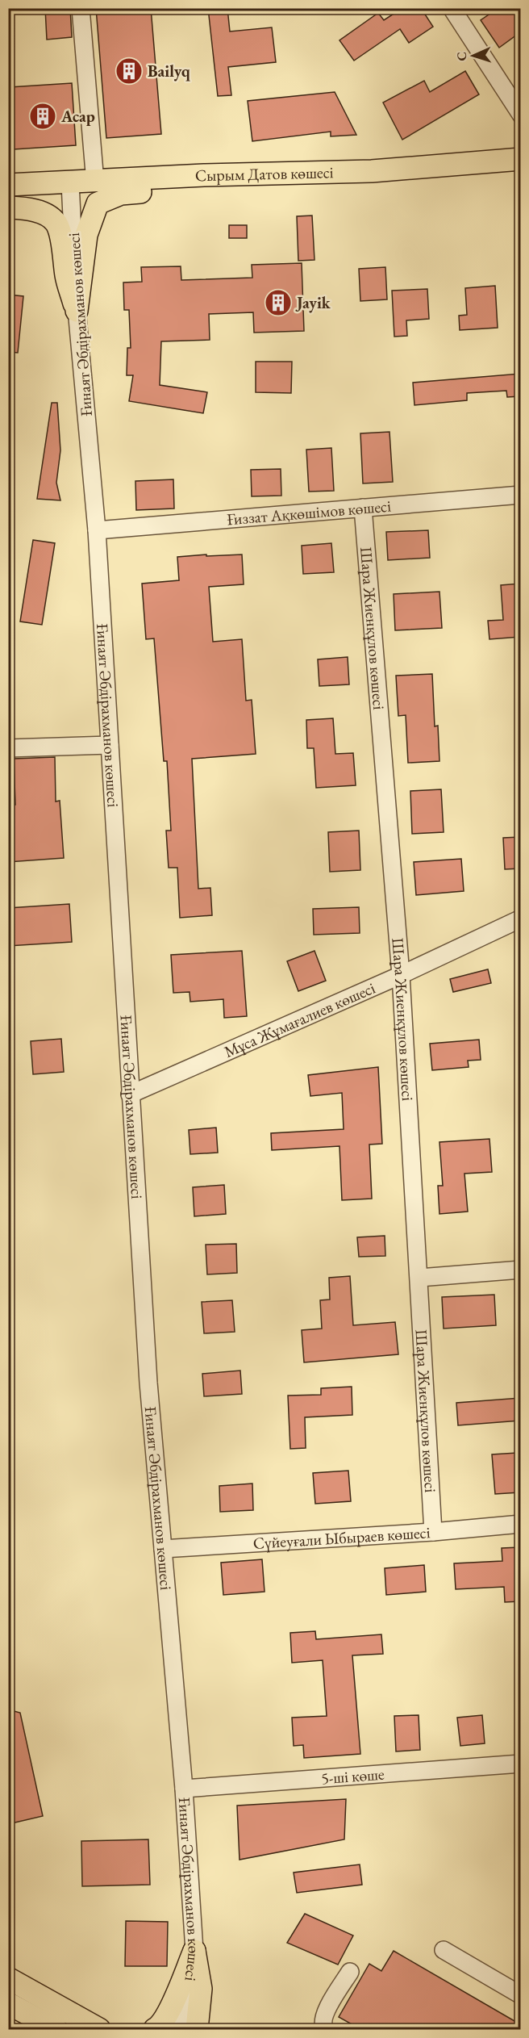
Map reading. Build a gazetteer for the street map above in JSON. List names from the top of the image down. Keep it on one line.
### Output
{"streets":{"main road":["Сырым Датов көшесі"],"street":["Ғинаят Әбдірахманов көшесі","Ғиззат Ақкөшімов көшесi","Шара Жиенқұлов көшесі","Мұса Жұмағалиев көшесі","Сүйеуғали Ыбыраев көшесi","5-шi көше"]},"crossings":[["Сырым Датов көшесі","Ғинаят Әбдірахманов көшесі"],["Ғинаят Әбдірахманов көшесі","Ғиззат Ақкөшімов көшесi"],["Ғинаят Әбдірахманов көшесі","Мұса Жұмағалиев көшесі"],["Ғинаят Әбдірахманов көшесі","Сүйеуғали Ыбыраев көшесi"],["Ғинаят Әбдірахманов көшесі","5-шi көше"],["Ғиззат Ақкөшімов көшесi","Шара Жиенқұлов көшесі"],["Шара Жиенқұлов көшесі","Мұса Жұмағалиев көшесі"],["Шара Жиенқұлов көшесі","Сүйеуғали Ыбыраев көшесi"]],"places":{"building":["Bailyq","Асар","Jayik"]},"north":"left"}
